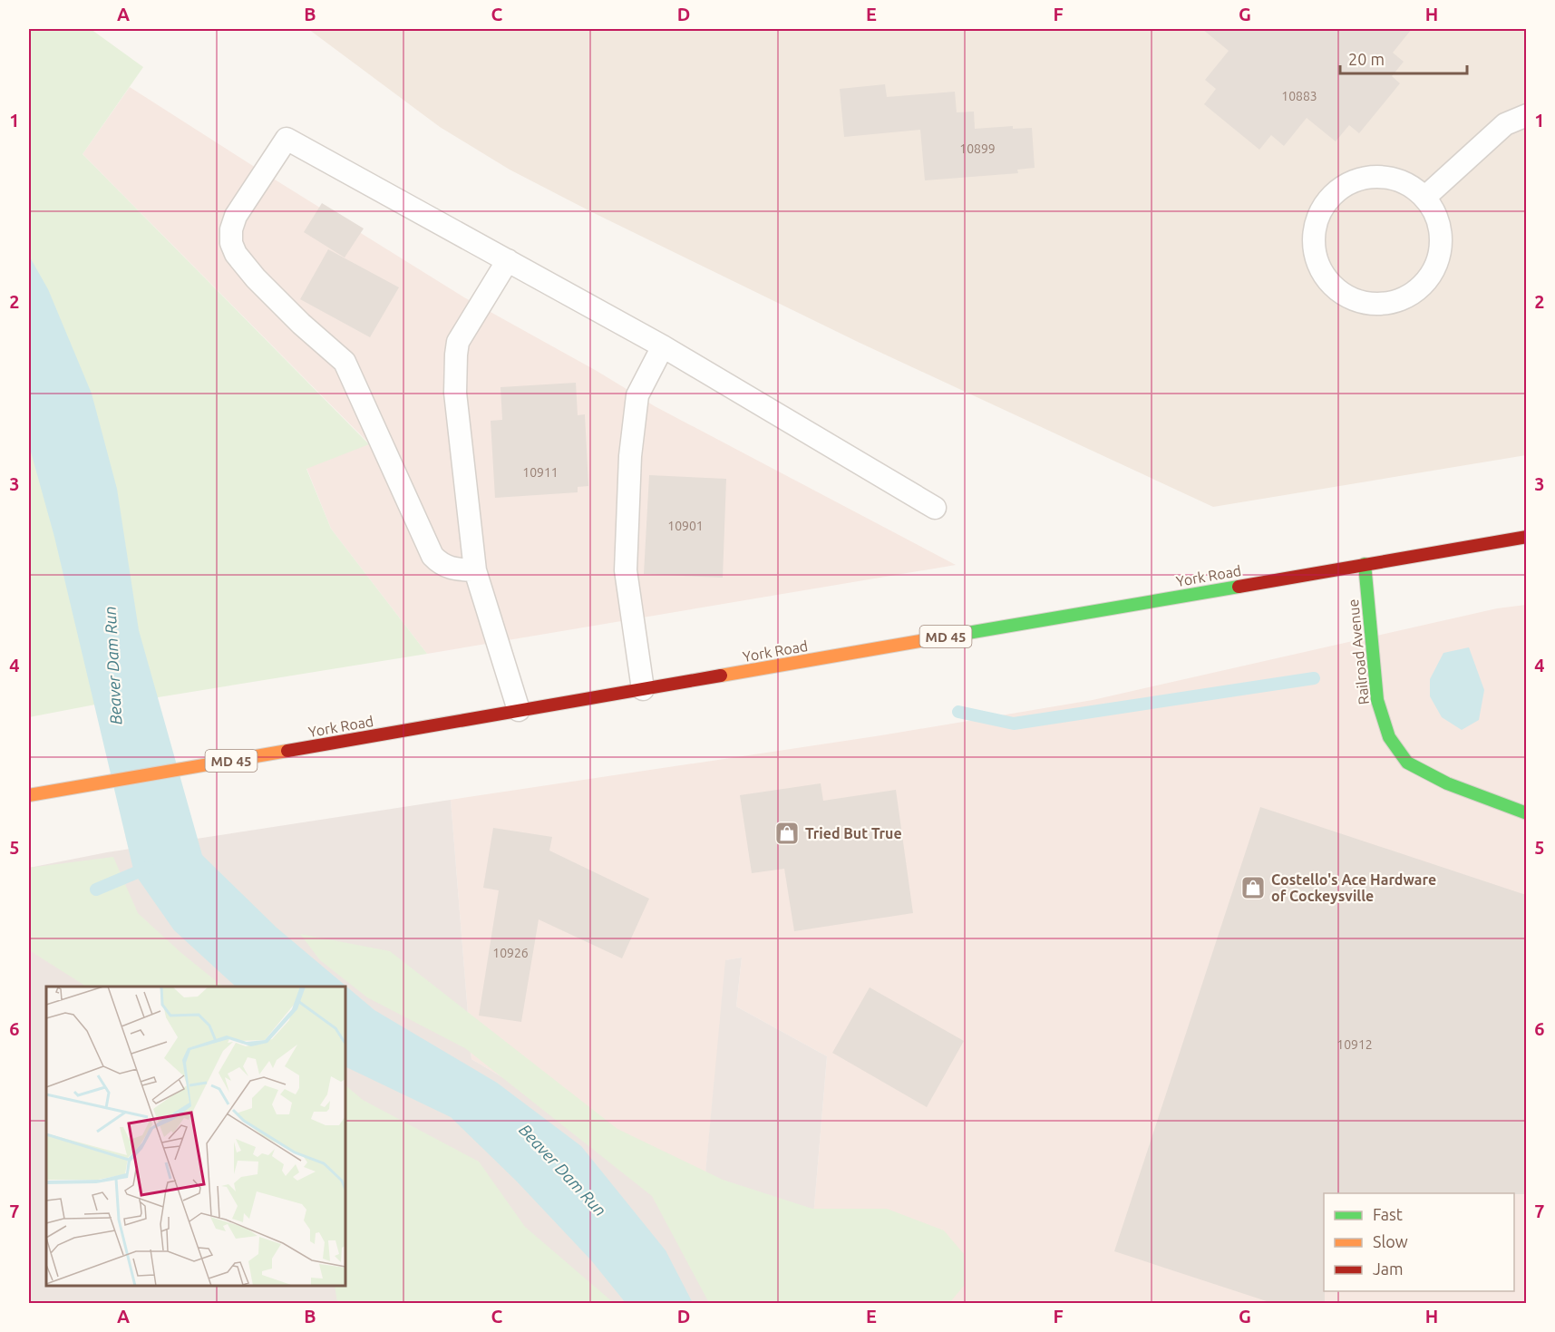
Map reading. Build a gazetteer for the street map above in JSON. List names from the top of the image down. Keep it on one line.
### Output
{"streets":{"main road":["York Road","MD 45","Railroad Avenue"]},"crossings":[["York Road","Railroad Avenue"]],"water":["Beaver Dam Run"],"places":{"shop":["Tried But True","Costello's Ace Hardware of Cockeysville"]},"house_numbers":["10883","10899","10911","10901","10926","10912"],"legend":["Fast","Slow","Jam"],"scale_bar":"20 m","grid":{"columns":["A","B","C","D","E","F","G","H"],"rows":["1","2","3","4","5","6","7"]}}
